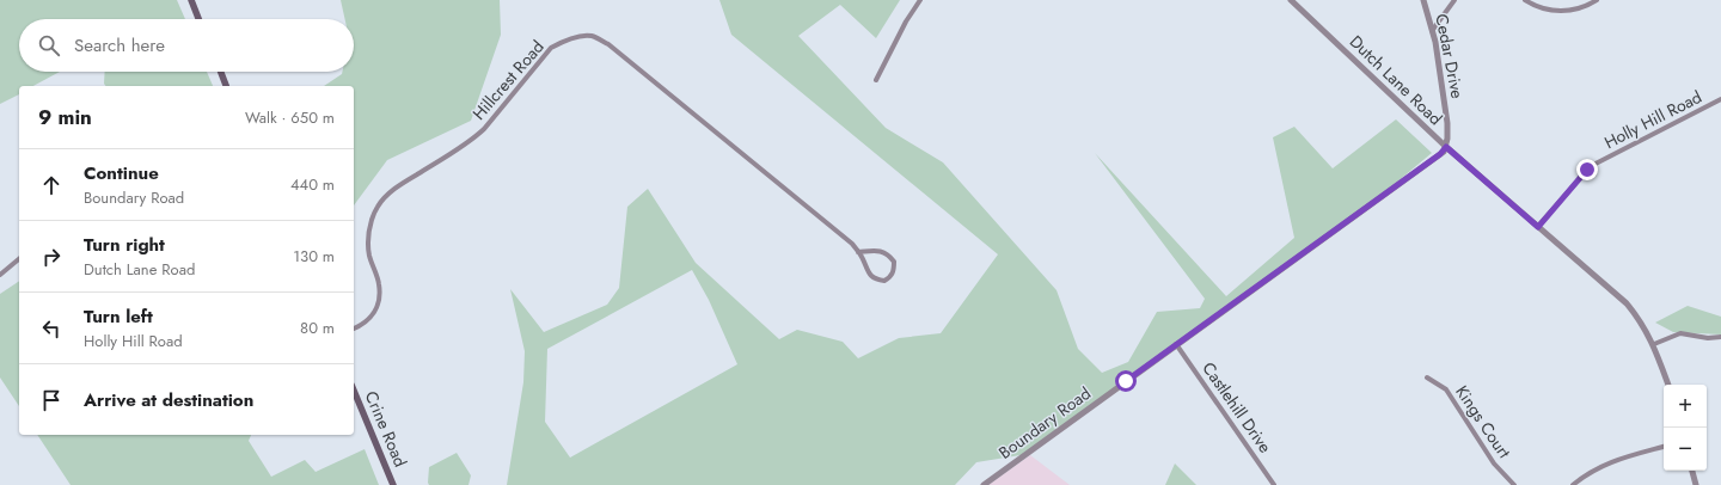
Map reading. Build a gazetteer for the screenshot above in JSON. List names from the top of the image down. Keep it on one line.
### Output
{"streets":{"main road":["Crine Road"],"street":["Cedar Drive","Hillcrest Road","Dutch Lane Road","Holly Hill Road","Castlehill Drive","Kings Court","Boundary Road"]},"crossings":[["Cedar Drive","Dutch Lane Road"],["Cedar Drive","Boundary Road"],["Dutch Lane Road","Holly Hill Road"],["Dutch Lane Road","Boundary Road"],["Castlehill Drive","Boundary Road"]],"page":{"search":"Search here","heading":["9 min","Walk · 650 m"],"list":[["Continue","Boundary Road","440 m"],["Turn right","Dutch Lane Road","130 m"],["Turn left","Holly Hill Road","80 m"],"Arrive at destination"],"map_buttons":["+","−"]}}
